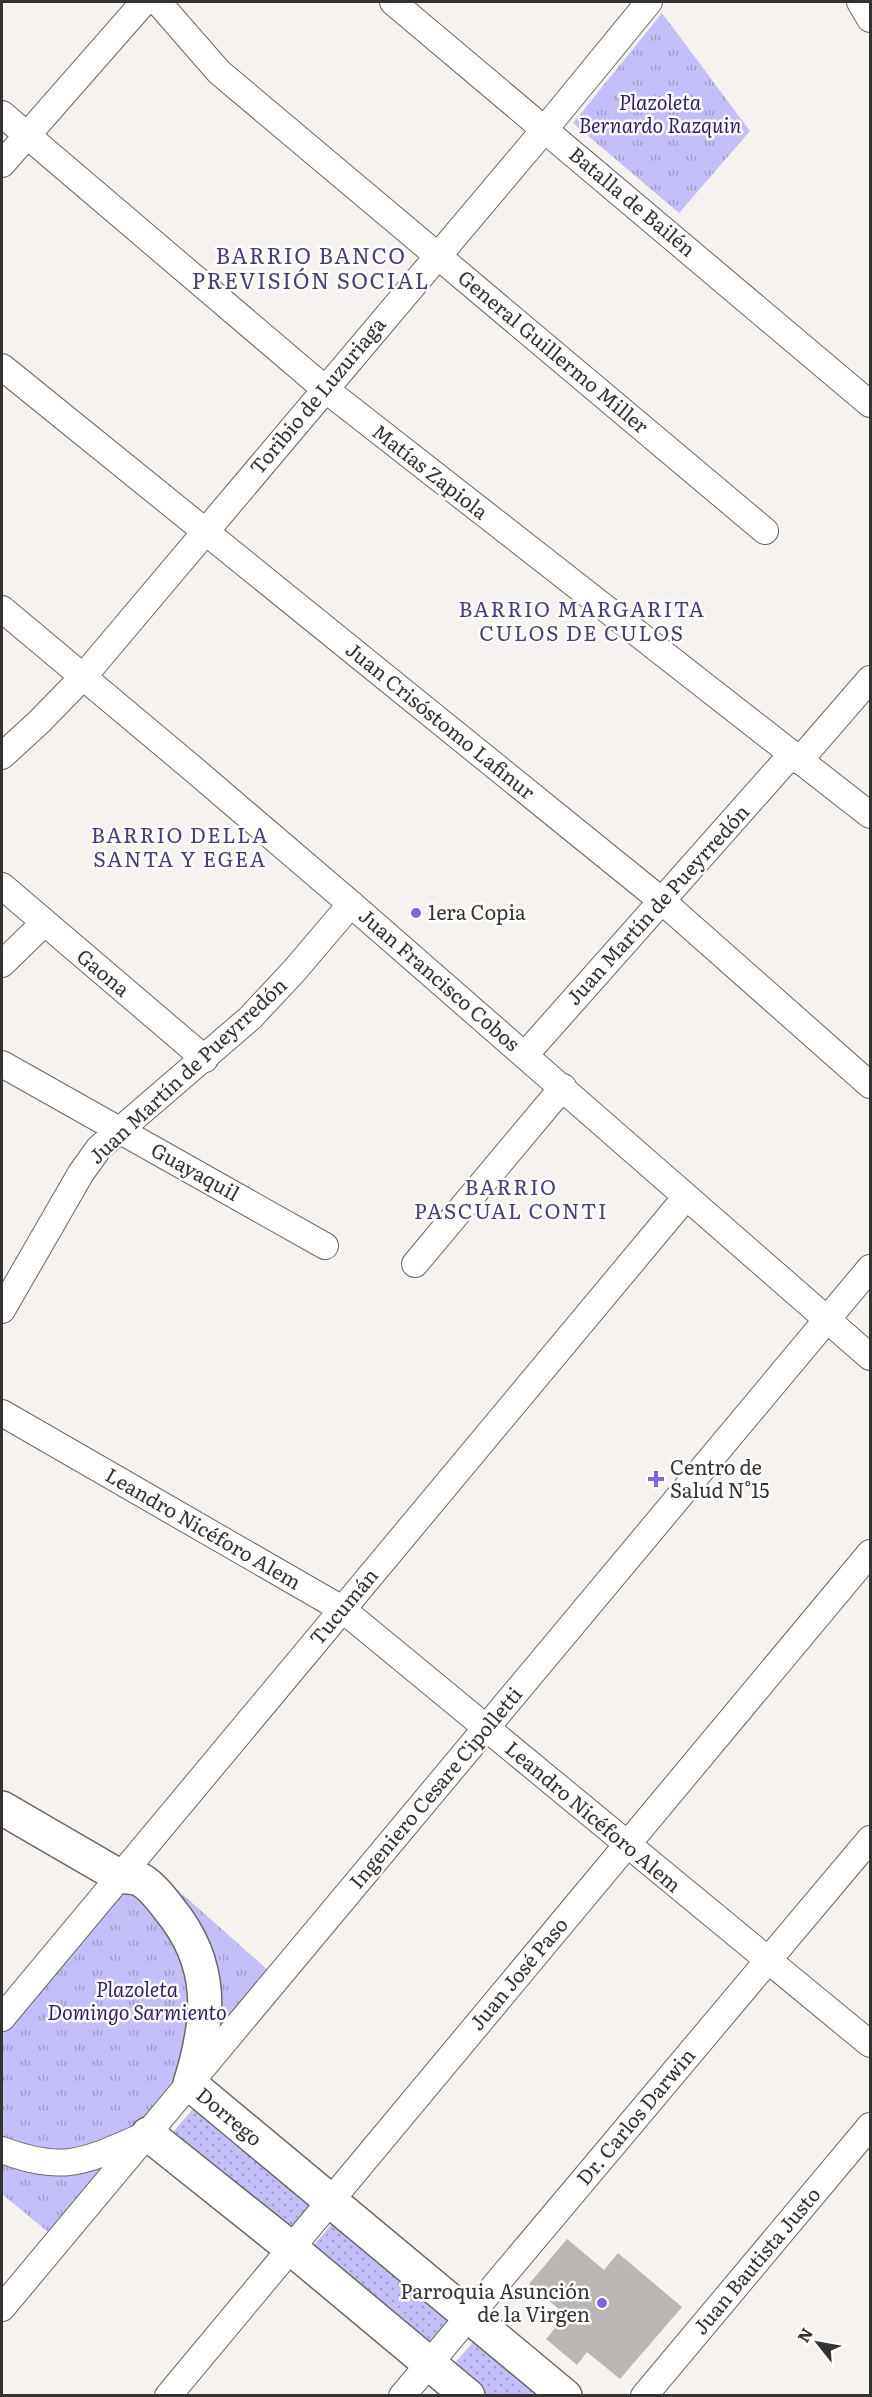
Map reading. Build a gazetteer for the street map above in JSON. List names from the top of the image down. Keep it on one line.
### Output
{"streets":{"main road":["Dorrego"],"street":["Batalla de Bailén","General Guillermo Miller","Toribio de Luzuriaga","Matías Zapiola","Juan Crisóstomo Lafinur","Juan Martín de Pueyrredón","Gaona","Juan Francisco Cobos","Guayaquil","Leandro Nicéforo Alem","Tucumán","Ingeniero Cesare Cipolletti","Juan José Paso","Dr. Carlos Darwin","Juan Bautista Justo"]},"crossings":[["Batalla de Bailén","Toribio de Luzuriaga"],["General Guillermo Miller","Toribio de Luzuriaga"],["Toribio de Luzuriaga","Matías Zapiola"],["Toribio de Luzuriaga","Juan Crisóstomo Lafinur"],["Toribio de Luzuriaga","Juan Francisco Cobos"],["Matías Zapiola","Juan Martín de Pueyrredón"],["Juan Crisóstomo Lafinur","Juan Martín de Pueyrredón"],["Juan Martín de Pueyrredón","Gaona"],["Juan Martín de Pueyrredón","Juan Francisco Cobos"],["Juan Martín de Pueyrredón","Guayaquil"],["Juan Francisco Cobos","Tucumán"],["Juan Francisco Cobos","Ingeniero Cesare Cipolletti"],["Leandro Nicéforo Alem","Tucumán"],["Leandro Nicéforo Alem","Ingeniero Cesare Cipolletti"],["Leandro Nicéforo Alem","Juan José Paso"],["Leandro Nicéforo Alem","Dr. Carlos Darwin"],["Tucumán","Dorrego"],["Ingeniero Cesare Cipolletti","Dorrego"],["Juan José Paso","Dorrego"],["Dorrego","Dr. Carlos Darwin"]],"districts":["BARRIO BANCO PREVISIÓN SOCIAL","BARRIO MARGARITA CULOS DE CULOS","BARRIO DELLA SANTA Y EGEA","BARRIO PASCUAL CONTI"],"parks":["Plazoleta Bernardo Razquin","Plazoleta Domingo Sarmiento"],"places":{"other":["1era Copia","Parroquia Asunción de la Virgen"],"health":["Centro de Salud N°15"]},"north":"top left"}
